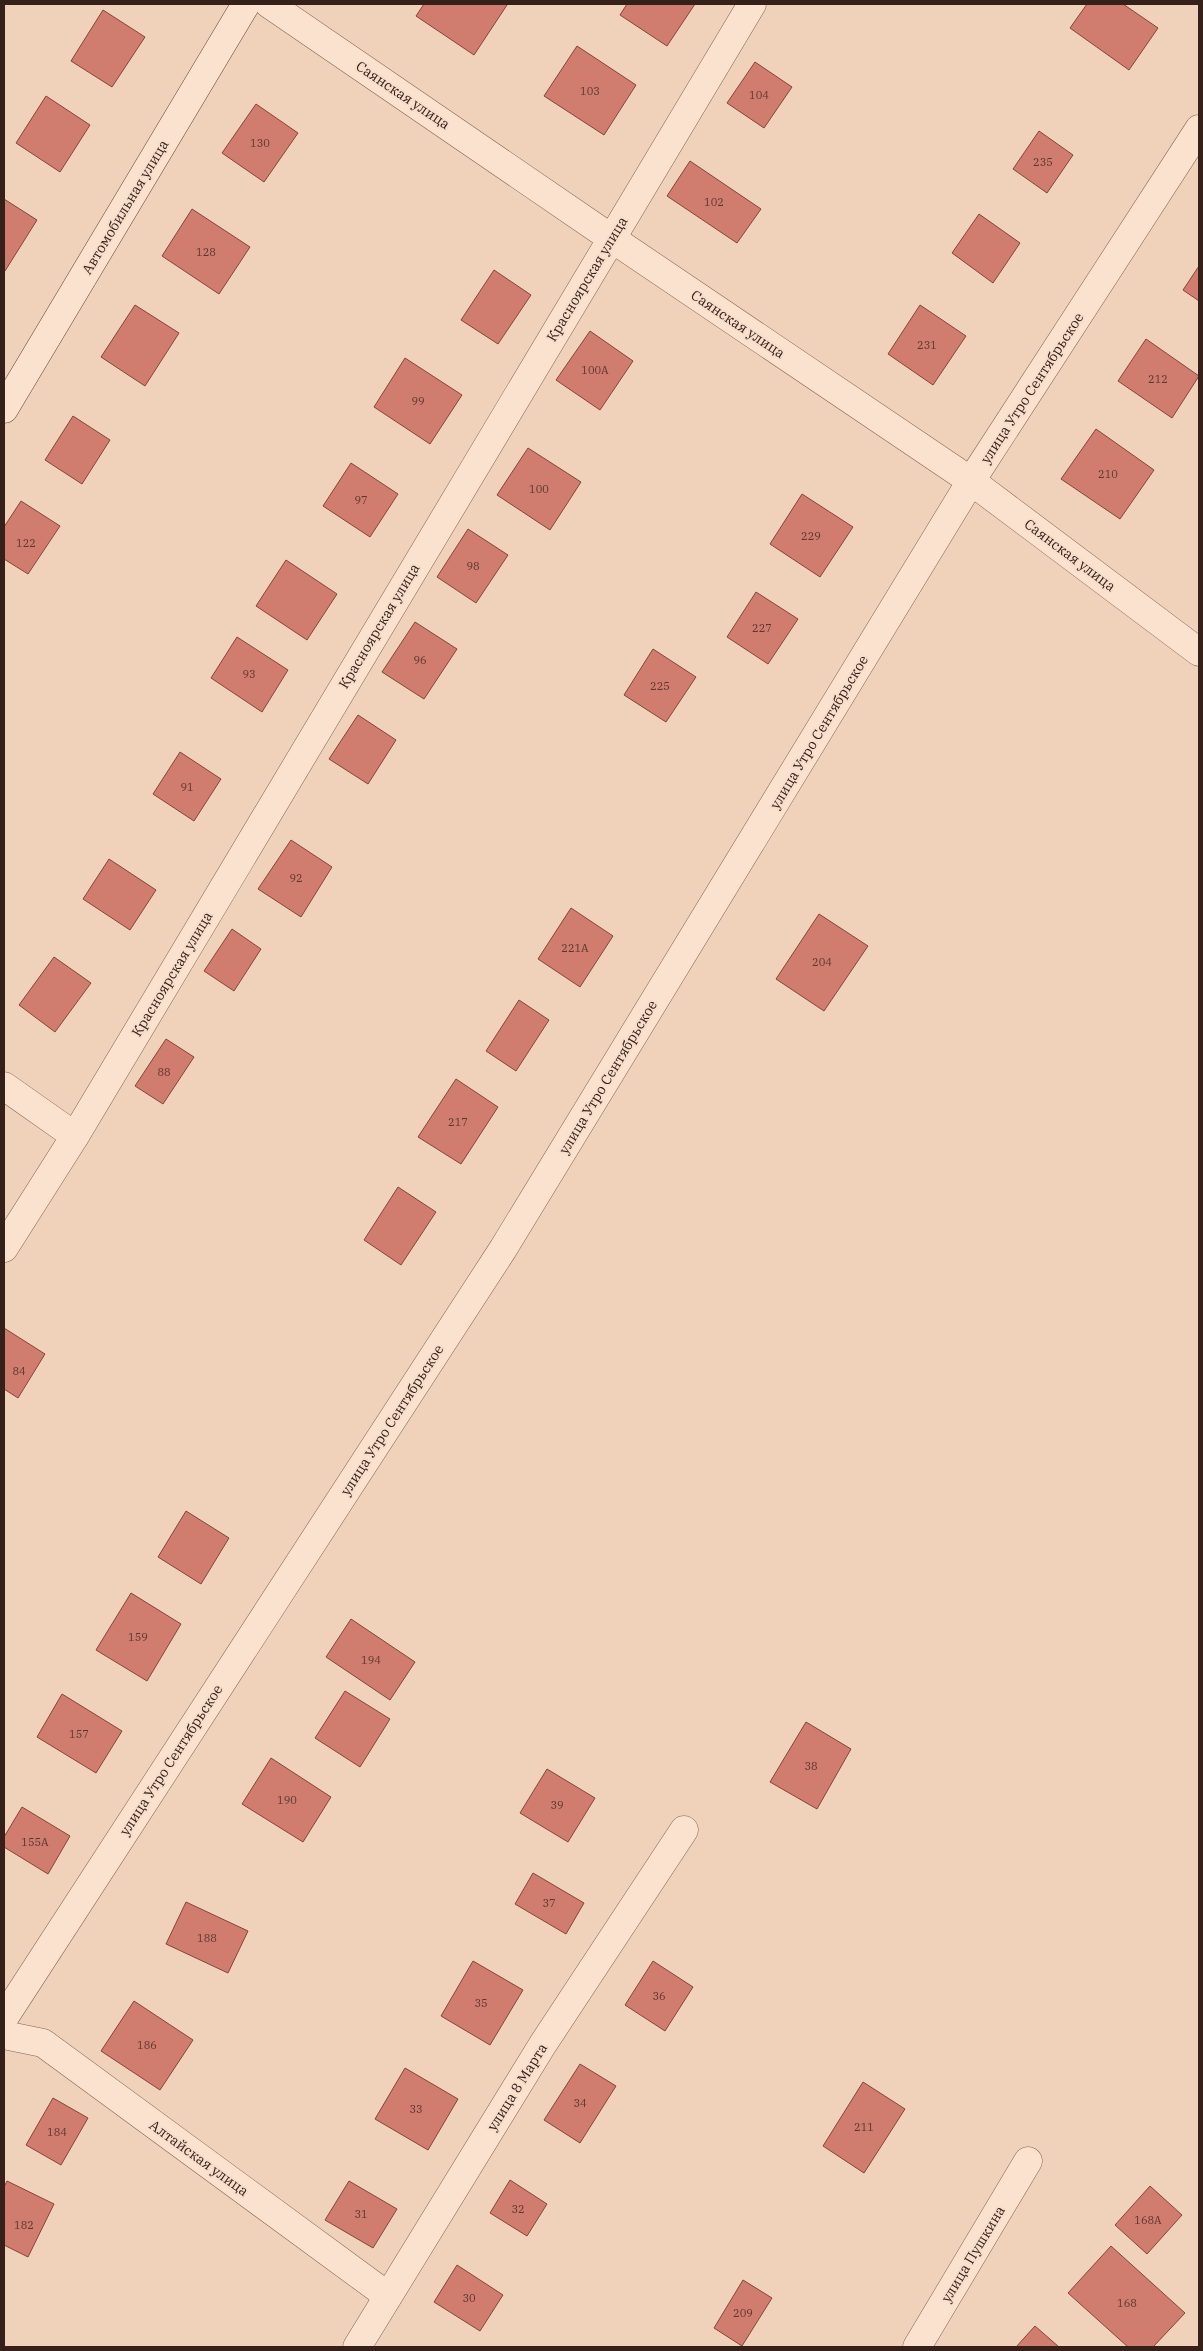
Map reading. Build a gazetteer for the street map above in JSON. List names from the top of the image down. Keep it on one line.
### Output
{"streets":{"street":["Саянская улица","Автомобильная улица","Красноярская улица","улица Утро Сентябрьское","улица 8 Марта","Алтайская улица","улица Пушкина"]},"crossings":[["Саянская улица","Красноярская улица"],["Саянская улица","улица Утро Сентябрьское"],["улица 8 Марта","Алтайская улица"]],"house_numbers":["103","104","130","235","102","128","231","100А","212","99","210","100","97","229","122","98","227","96","93","225","91","92","221А","204","88","217","84","159","194","157","38","190","39","155А","37","188","36","35","186","34","33","211","184","32","31","168А","182","30","168","209"]}
